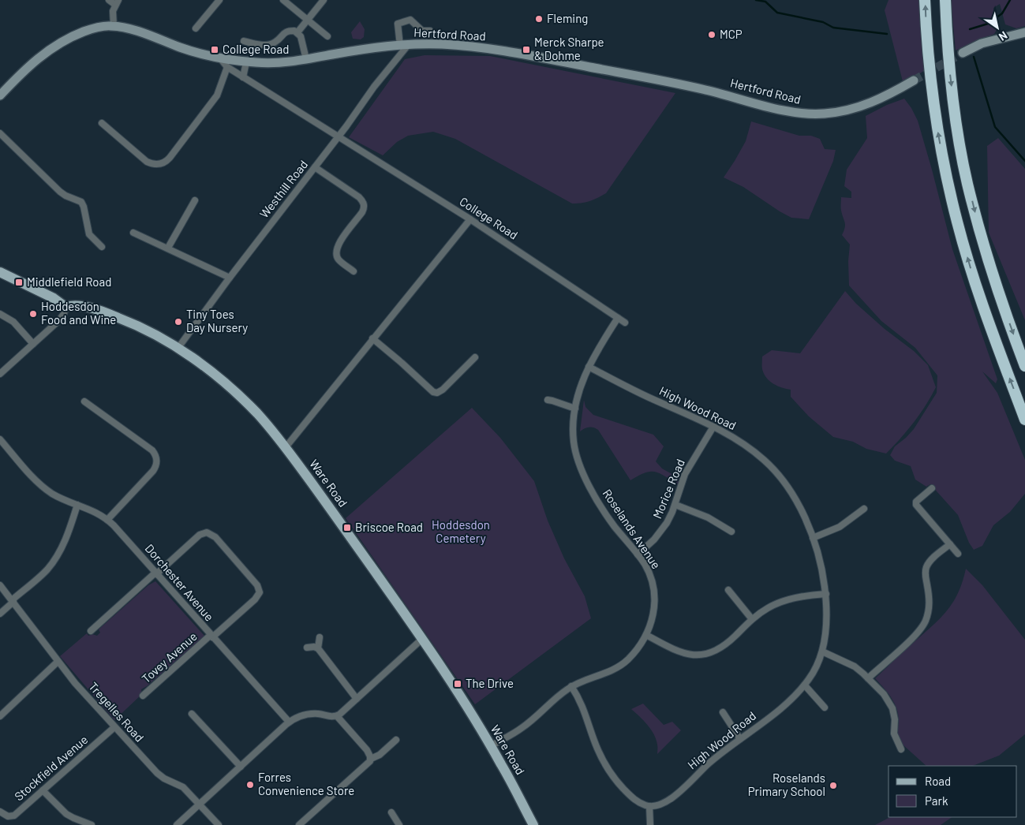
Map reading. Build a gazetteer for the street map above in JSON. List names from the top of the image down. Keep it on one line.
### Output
{"streets":{"main road":["Hertford Road","Ware Road"],"street":["Westhill Road","College Road","High Wood Road","Morice Road","Roselands Avenue","Dorchester Avenue","Tovey Avenue","Tregelles Road","Stockfield Avenue"]},"crossings":[["Hertford Road","Westhill Road"],["Hertford Road","College Road"],["Westhill Road","College Road"],["Westhill Road","Ware Road"],["College Road","Roselands Avenue"],["High Wood Road","Morice Road"],["High Wood Road","Roselands Avenue"],["Ware Road","Roselands Avenue"],["Morice Road","Roselands Avenue"],["Dorchester Avenue","Tovey Avenue"],["Tregelles Road","Stockfield Avenue"]],"parks":["Hoddesdon Cemetery"],"places":{"other":["Fleming","MCP","Hoddesdon Food and Wine","Tiny Toes Day Nursery","Forres Convenience Store","Roselands Primary School"],"transit":["College Road","Merck Sharpe & Dohme","Middlefield Road","Briscoe Road","The Drive"]},"legend":["Road","Park"],"north":"bottom right"}
